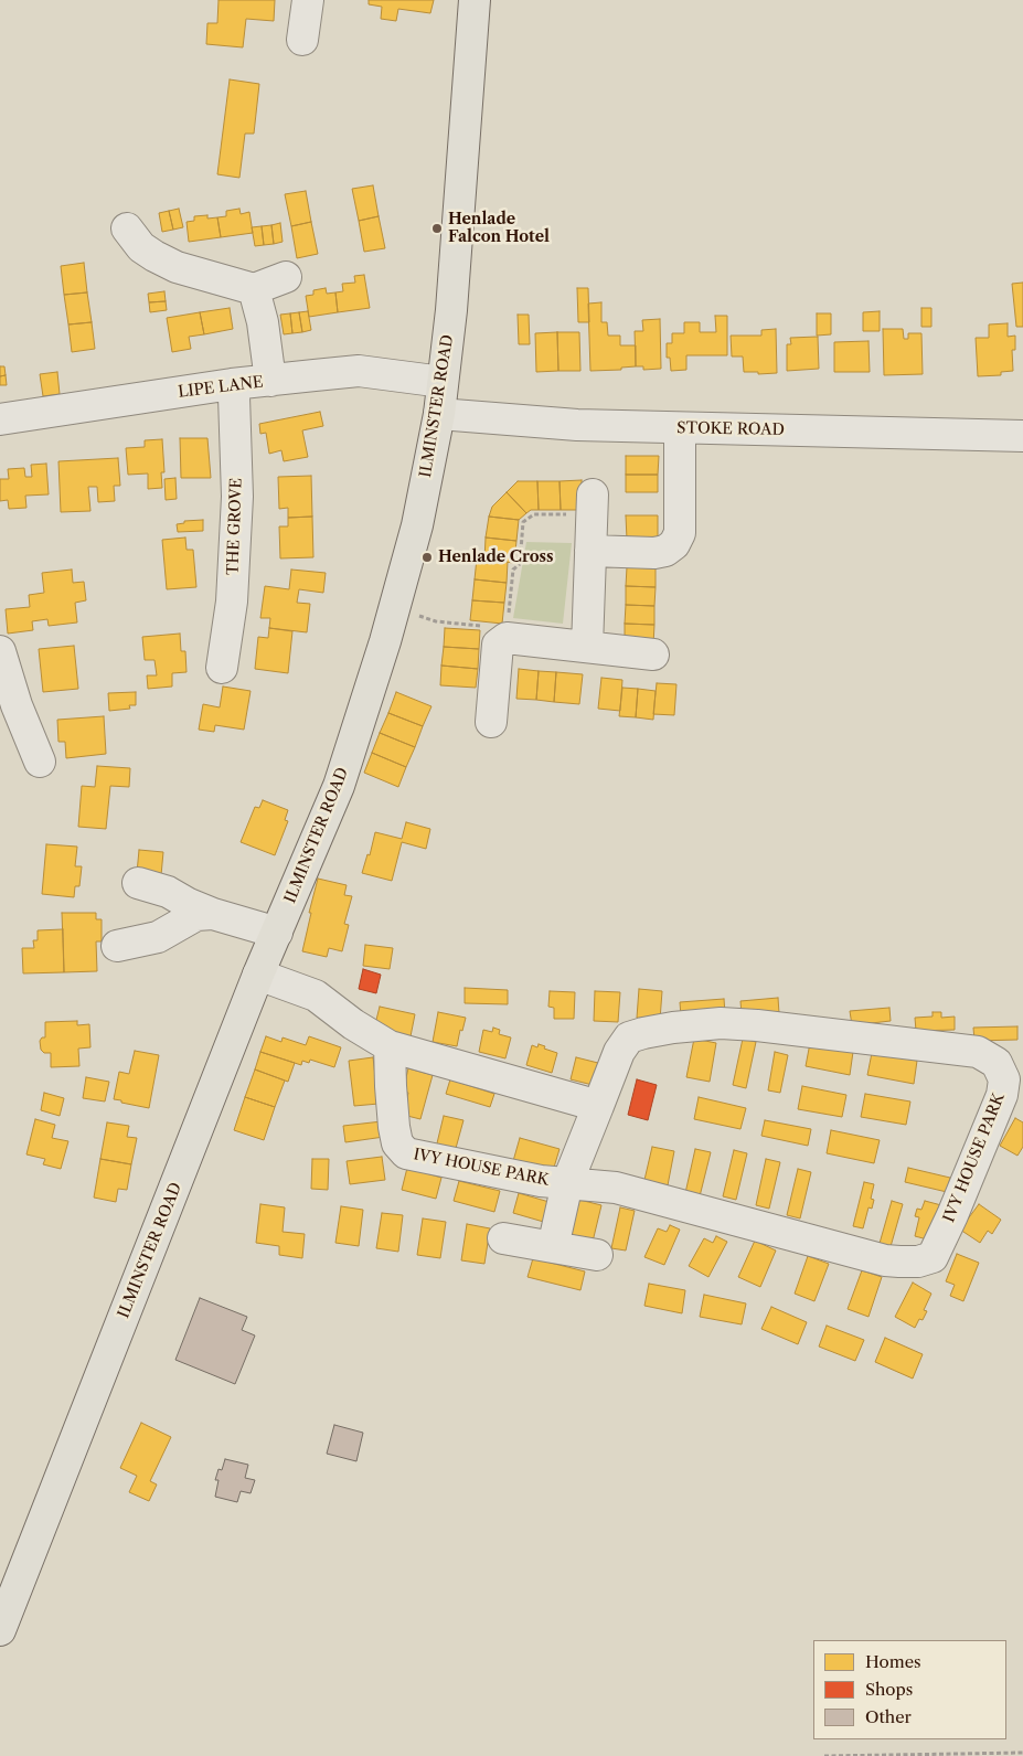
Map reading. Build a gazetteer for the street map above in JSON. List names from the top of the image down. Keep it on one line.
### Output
{"streets":{"highway":["ILMINSTER ROAD"],"street":["LIPE LANE","STOKE ROAD","THE GROVE","IVY HOUSE PARK"]},"crossings":[["LIPE LANE","ILMINSTER ROAD"],["LIPE LANE","THE GROVE"],["ILMINSTER ROAD","STOKE ROAD"]],"places":["Henlade Falcon Hotel","Henlade Cross"],"legend":["Homes","Shops","Other"]}
